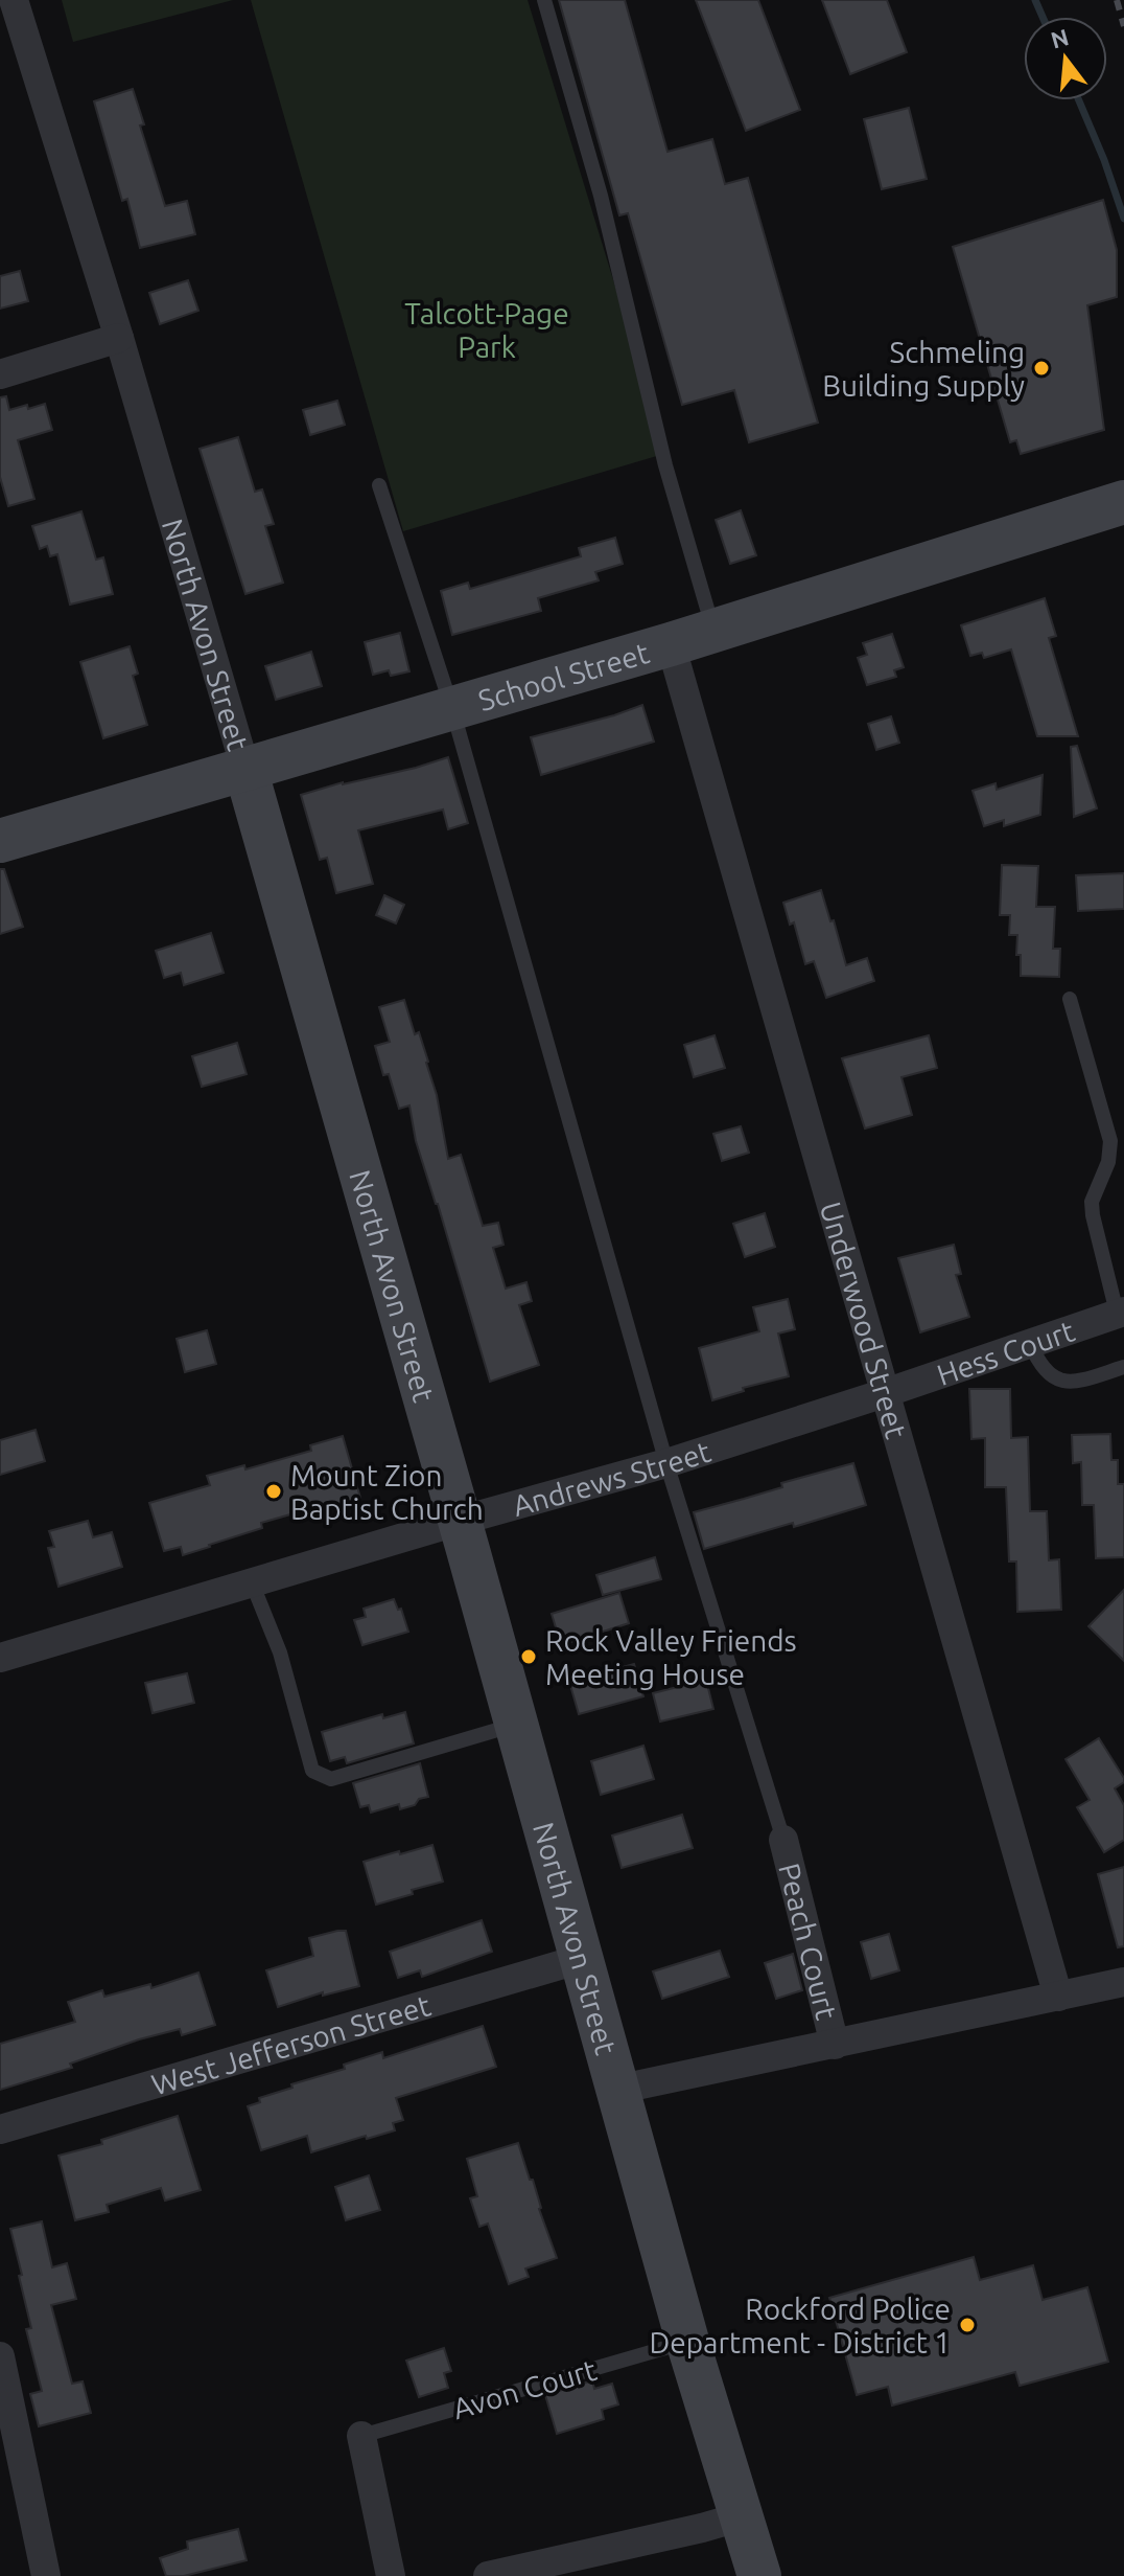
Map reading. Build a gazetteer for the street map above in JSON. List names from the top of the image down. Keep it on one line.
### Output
{"streets":{"street":["North Avon Street","School Street","Underwood Street","Hess Court","Andrews Street","Peach Court","West Jefferson Street"],"lane":["Avon Court"]},"crossings":[["North Avon Street","School Street"],["North Avon Street","Andrews Street"],["North Avon Street","West Jefferson Street"],["North Avon Street","Avon Court"],["School Street","Underwood Street"],["Underwood Street","Hess Court"],["Underwood Street","Andrews Street"],["Hess Court","Andrews Street"]],"parks":["Talcott-Page Park"],"places":["Schmeling Building Supply","Mount Zion Baptist Church","Rock Valley Friends Meeting House","Rockford Police Department - District 1"],"north":"top"}
